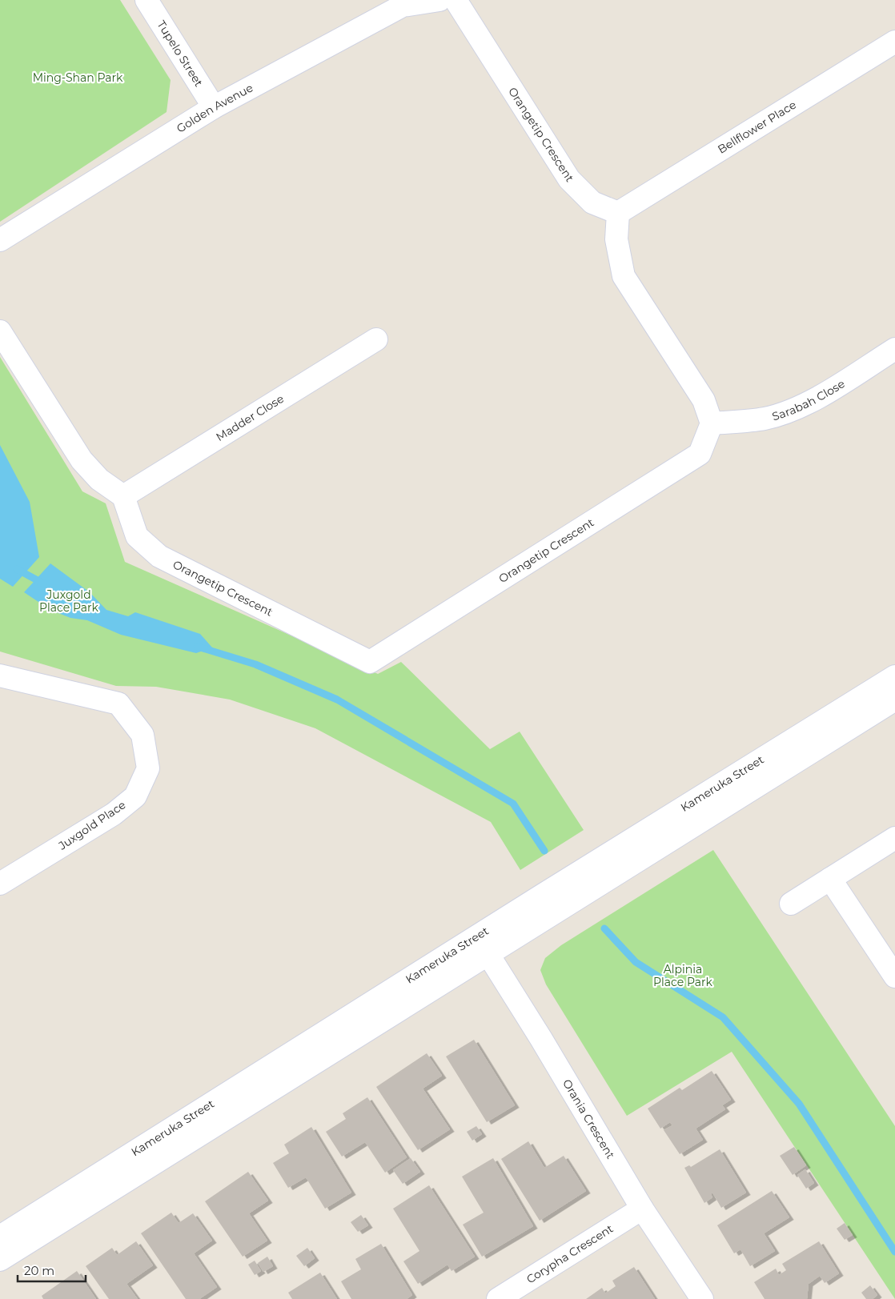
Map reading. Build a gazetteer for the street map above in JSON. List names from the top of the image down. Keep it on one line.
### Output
{"streets":{"street":["Tupelo Street","Golden Avenue","Bellflower Place","Orangetip Crescent","Sarabah Close","Madder Close","Kameruka Street","Juxgold Place","Orania Crescent","Corypha Crescent"]},"crossings":[["Tupelo Street","Golden Avenue"],["Bellflower Place","Orangetip Crescent"],["Orangetip Crescent","Sarabah Close"],["Orangetip Crescent","Madder Close"],["Kameruka Street","Orania Crescent"],["Orania Crescent","Corypha Crescent"]],"parks":["Ming-Shan Park","Juxgold Place Park","Alpinia Place Park"],"scale_bar":"20 m"}
